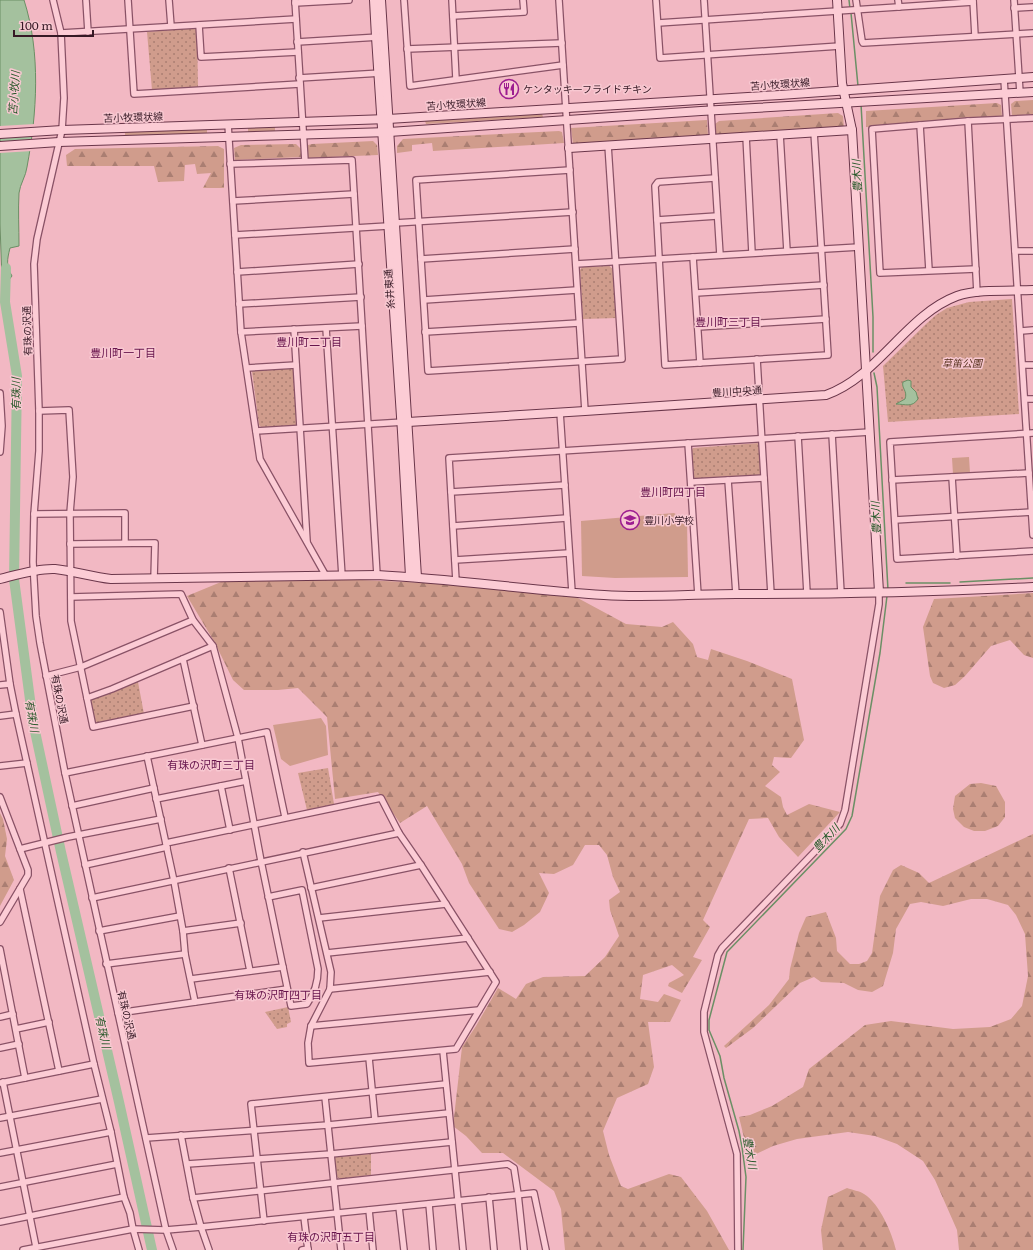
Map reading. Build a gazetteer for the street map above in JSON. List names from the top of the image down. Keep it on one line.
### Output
{"streets":{"street":["苫小牧環状線","糸井東通","有珠の沢通","豊川中央通"]},"crossings":[["苫小牧環状線","糸井東通"],["苫小牧環状線","有珠の沢通"],["糸井東通","豊川中央通"]],"districts":["豊川町三丁目","豊川町二丁目","豊川町一丁目","豊川町四丁目","有珠の沢町三丁目","有珠の沢町四丁目","有珠の沢町五丁目"],"water":["苫小牧川","豊木川","有珠川"],"parks":["草笛公園"],"places":{"restaurant":["ケンタッキーフライドチキン"],"school or university":["豊川小学校"]},"scale_bar":"100 m"}
